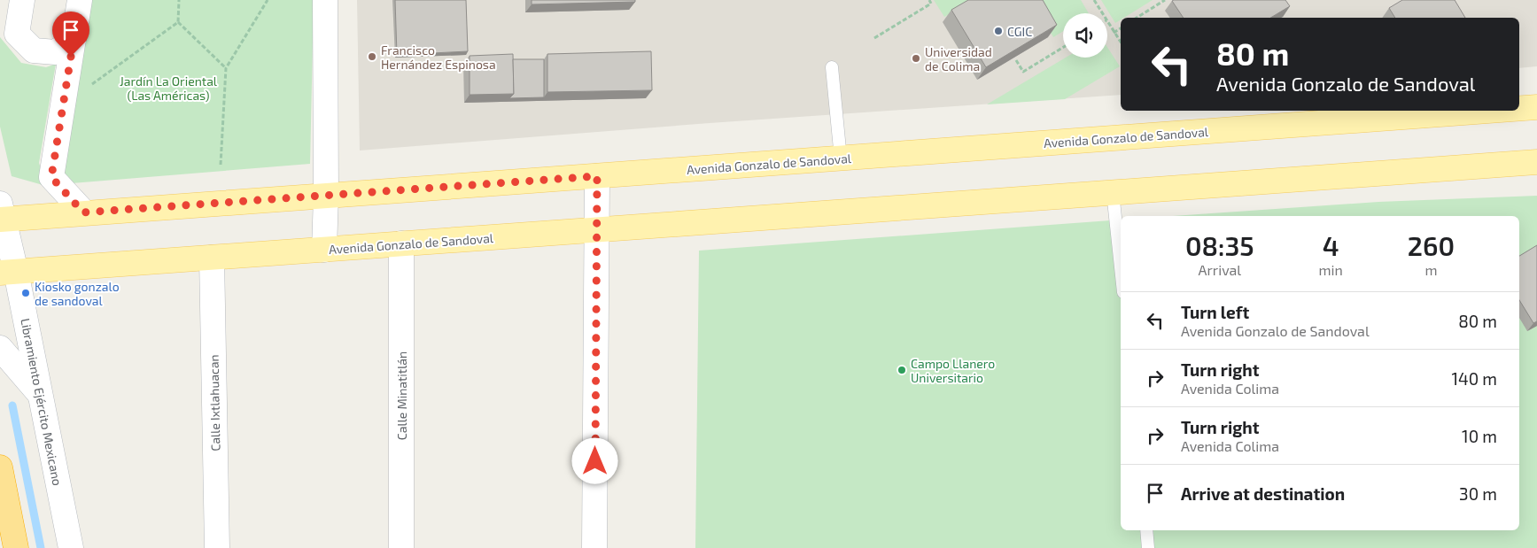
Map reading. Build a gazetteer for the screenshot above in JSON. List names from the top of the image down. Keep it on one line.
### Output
{"streets":{"main road":["Avenida Gonzalo de Sandoval"],"street":["Calle Minatitlán","Libramiento Ejército Mexicano","Calle Ixtlahuacan"]},"crossings":[["Avenida Gonzalo de Sandoval","Calle Minatitlán"],["Avenida Gonzalo de Sandoval","Libramiento Ejército Mexicano"],["Avenida Gonzalo de Sandoval","Calle Ixtlahuacan"]],"parks":["Jardín La Oriental (Las Américas)"],"places":["CGIC","Francisco Hernández Espinosa","Universidad de Colima","Kiosko gonzalo de sandoval","Campo Llanero Universitario"],"page":{"turn":["80 m","Avenida Gonzalo de Sandoval"],"eta":["08:35","Arrival","4","min","260","m"],"list":[{"name":"Turn left","note":"Avenida Gonzalo de Sandoval","value":"80 m"},{"name":"Turn right","note":"Avenida Colima","value":"140 m"},{"name":"Turn right","note":"Avenida Colima","value":"10 m"},{"name":"Arrive at destination","value":"30 m"}]}}
